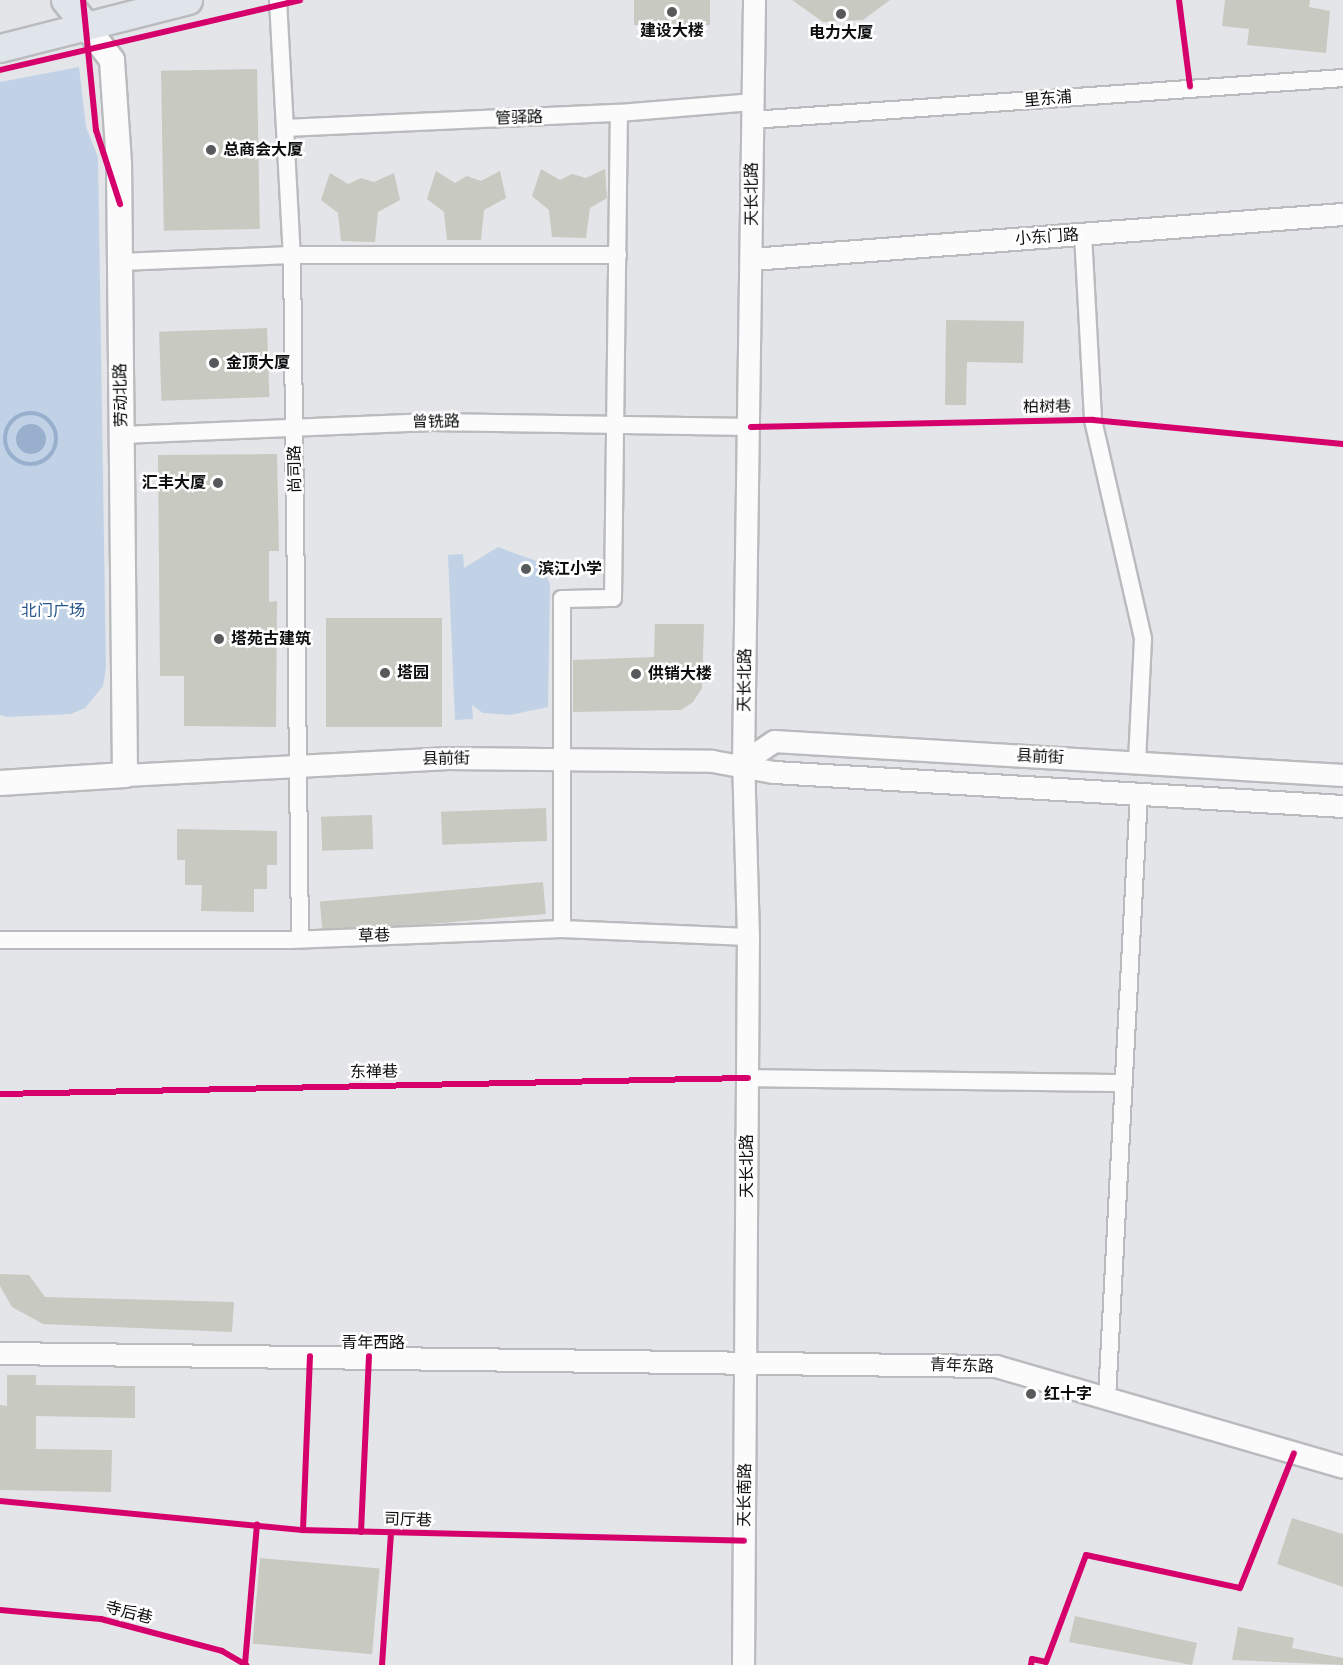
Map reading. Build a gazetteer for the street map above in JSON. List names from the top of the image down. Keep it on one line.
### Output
{"streets":{"main road":["劳动北路","县前街"],"street":["里东浦","管驿路","天长北路","小东门路","曾铣路","尚司路","草巷","青年西路","青年东路","天长南路"],"cycle path":["柏树巷","东禅巷","司厅巷","寺后巷"]},"crossings":[["里东浦","管驿路"],["里东浦","天长北路"],["管驿路","天长北路"],["管驿路","尚司路"],["天长北路","小东门路"],["天长北路","曾铣路"],["天长北路","县前街"],["天长北路","草巷"],["天长北路","青年西路"],["天长北路","青年东路"],["天长北路","天长南路"],["劳动北路","曾铣路"],["劳动北路","县前街"],["曾铣路","尚司路"],["尚司路","县前街"],["尚司路","草巷"],["青年西路","青年东路"],["青年西路","天长南路"],["青年东路","天长南路"]],"parks":["北门广场"],"places":["建设大楼","电力大厦","总商会大厦","金顶大厦","汇丰大厦","滨江小学","塔苑古建筑","塔园","供销大楼","红十字"]}
